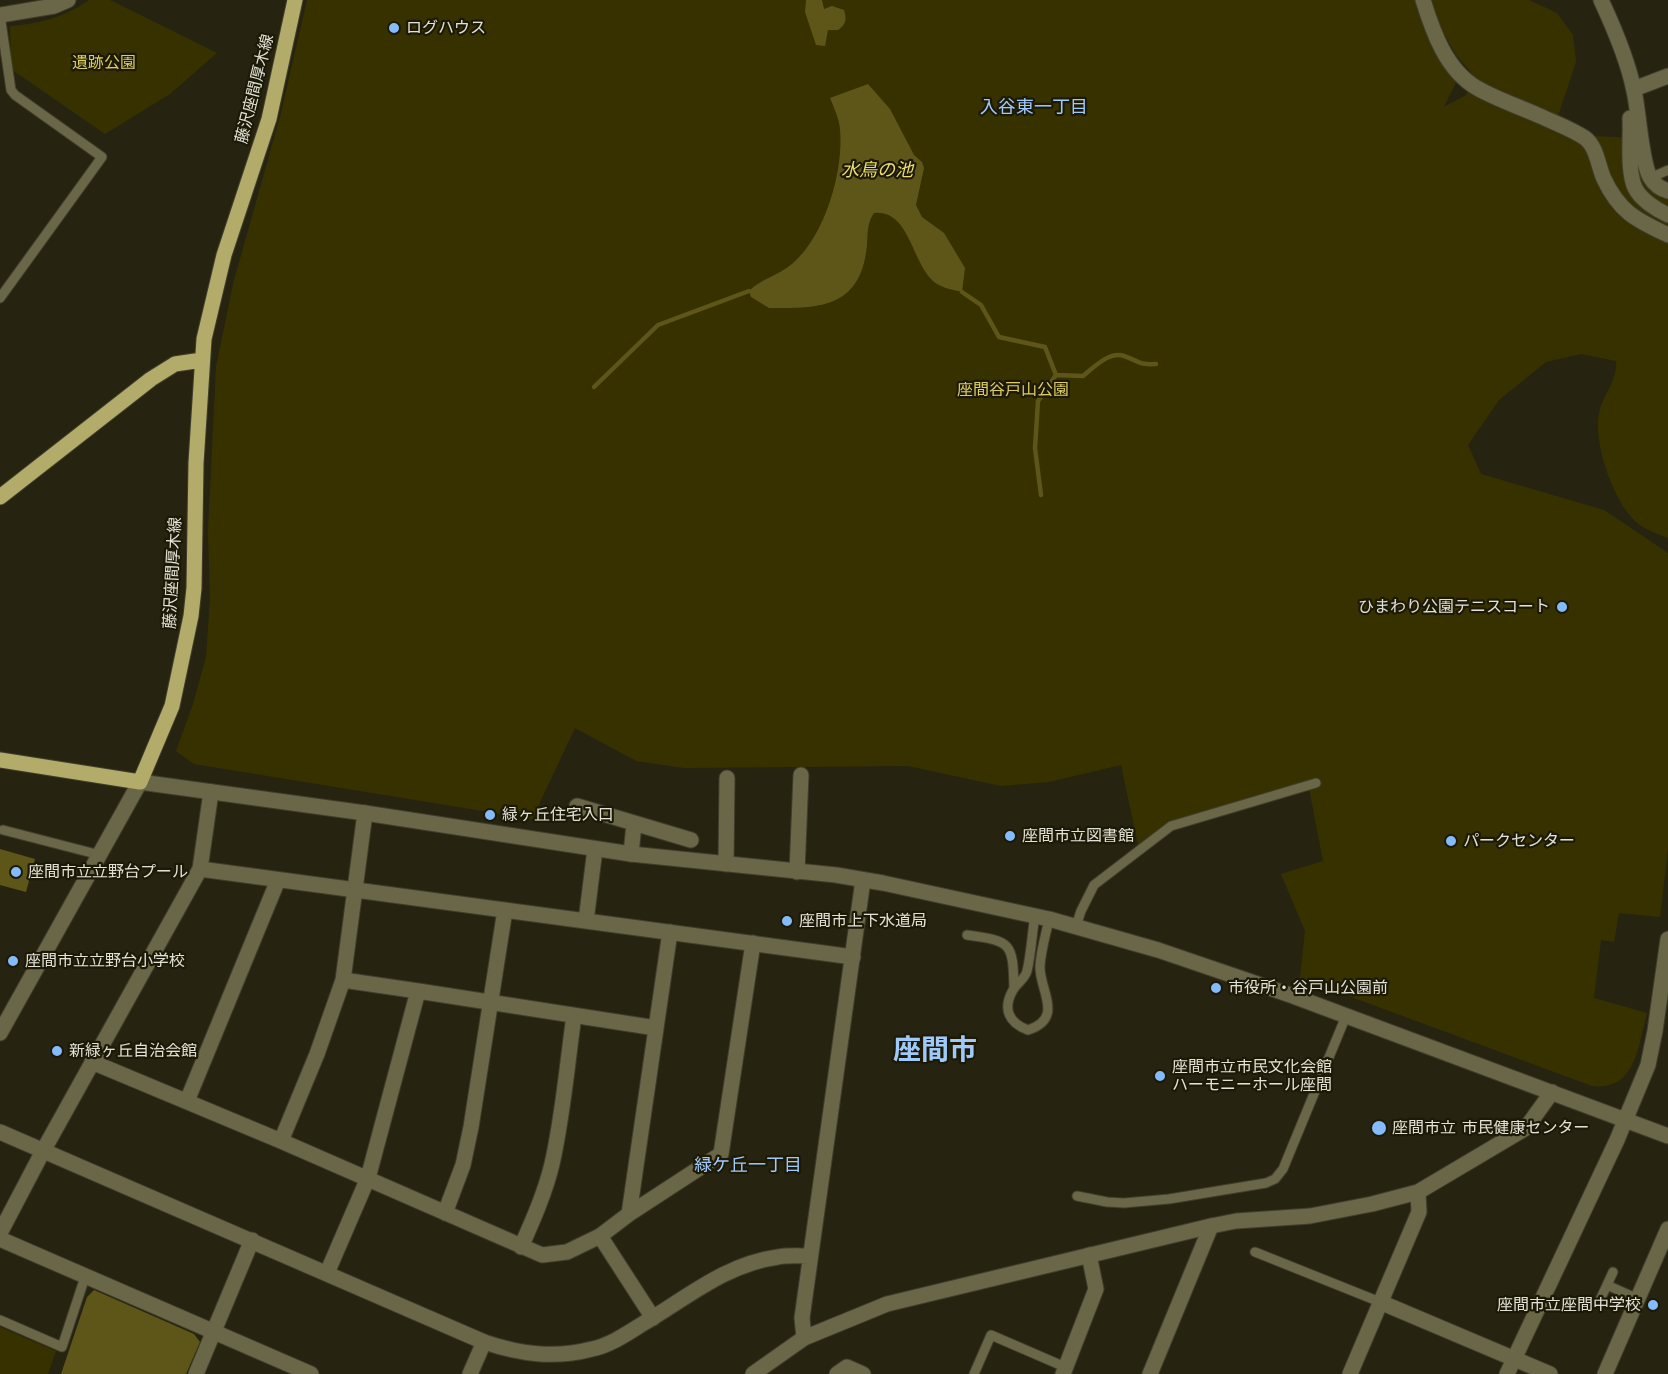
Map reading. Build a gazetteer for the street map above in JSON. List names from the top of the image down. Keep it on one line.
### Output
{"streets":{"main road":["藤沢座間厚木線"]},"districts":["入谷東一丁目","座間市","緑ケ丘一丁目"],"water":["水鳥の池"],"parks":["遺跡公園","座間谷戸山公園"],"places":["ログハウス","ひまわり公園テニスコート","緑ヶ丘住宅入口","座間市立図書館","パークセンター","座間市立立野台プール","座間市上下水道局","座間市立立野台小学校","市役所・谷戸山公園前","新緑ヶ丘自治会館","座間市立市民文化会館 ハーモニーホール座間","座間市立 市民健康センター","座間市立座間中学校"]}
